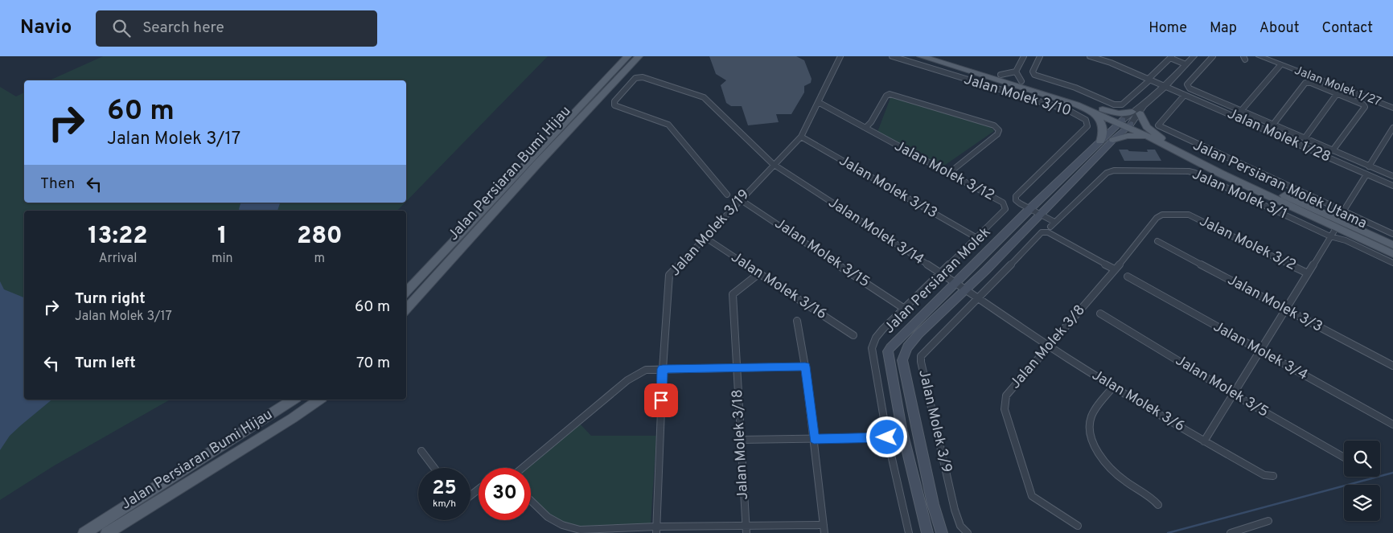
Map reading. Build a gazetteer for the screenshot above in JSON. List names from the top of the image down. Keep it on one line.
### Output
{"streets":{"main road":["Jalan Persiaran Bumi Hijau","Jalan Persiaran Molek Utama","Jalan Persiaran Molek"],"street":["Jalan Molek 1/27","Jalan Molek 3/10","Jalan Molek 1/28","Jalan Molek 3/12","Jalan Molek 3/13","Jalan Molek 3/1","Jalan Molek 3/14","Jalan Molek 3/19","Jalan Molek 3/2","Jalan Molek 3/15","Jalan Molek 3/16","Jalan Molek 3/3","Jalan Molek 3/8","Jalan Molek 3/4","Jalan Molek 3/5","Jalan Molek 3/6","Jalan Molek 3/9","Jalan Molek 3/18"]},"crossings":[["Jalan Molek 3/10","Jalan Molek 3/1"],["Jalan Molek 3/10","Jalan Persiaran Molek"],["Jalan Molek 1/28","Jalan Persiaran Molek"],["Jalan Molek 3/12","Jalan Molek 3/13"],["Jalan Molek 3/12","Jalan Molek 3/14"],["Jalan Molek 3/12","Jalan Molek 3/19"],["Jalan Molek 3/12","Jalan Molek 3/15"],["Jalan Persiaran Molek Utama","Jalan Molek 3/1"],["Jalan Molek 3/13","Jalan Molek 3/19"],["Jalan Molek 3/14","Jalan Molek 3/19"],["Jalan Molek 3/14","Jalan Persiaran Molek"],["Jalan Molek 3/14","Jalan Molek 3/6"],["Jalan Molek 3/14","Jalan Molek 3/9"],["Jalan Molek 3/19","Jalan Molek 3/15"],["Jalan Molek 3/19","Jalan Molek 3/16"],["Jalan Molek 3/2","Jalan Molek 3/8"],["Jalan Molek 3/2","Jalan Molek 3/9"],["Jalan Molek 3/16","Jalan Molek 3/18"],["Jalan Molek 3/8","Jalan Molek 3/6"],["Jalan Molek 3/8","Jalan Molek 3/9"],["Jalan Molek 3/6","Jalan Molek 3/9"]],"page":{"header":"Navio","search":"Search here","nav":["Home","Map","About","Contact"],"turn":["60 m","Jalan Molek 3/17"],"then":"Then","eta":["13:22","Arrival","1","min","280","m"],"list":[{"name":"Turn right","note":"Jalan Molek 3/17","value":"60 m"},{"name":"Turn left","value":"70 m"}],"speed":"25 km/h","limit":"30"}}
